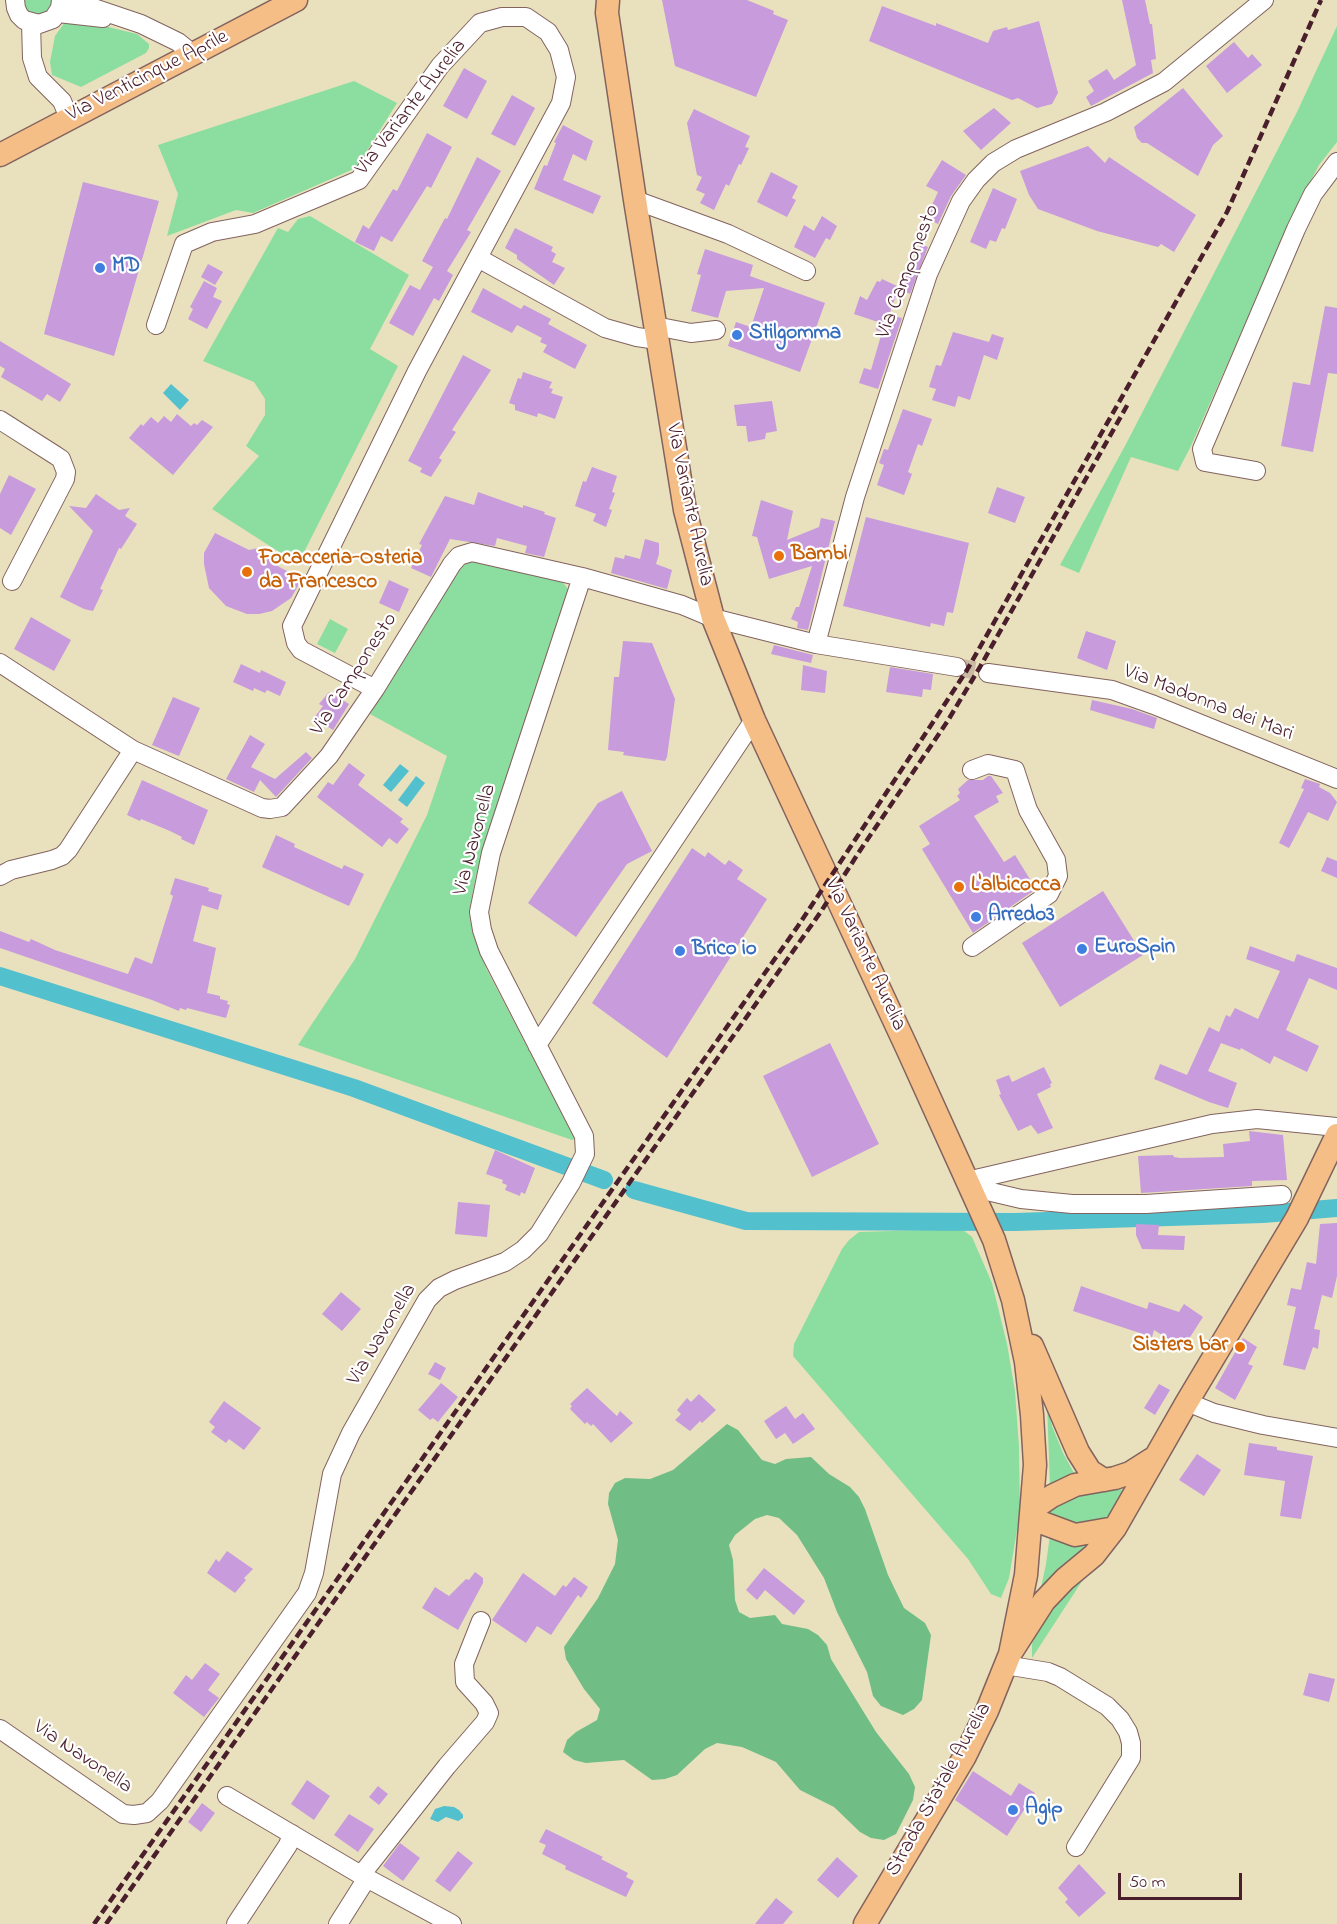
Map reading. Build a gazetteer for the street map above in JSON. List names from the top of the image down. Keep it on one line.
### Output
{"streets":{"main road":["Via Venticinque Aprile","Via Variante Aurelia","Strada Statale Aurelia"],"street":["Via Camponesto","Via Madonna dei Mari","Via Navonella"]},"crossings":[["Via Variante Aurelia","Via Camponesto"],["Via Variante Aurelia","Strada Statale Aurelia"],["Via Camponesto","Via Navonella"]],"places":["MD","Stilgomma","Bambi","Focacceria-Osteria da Francesco","L'albicocca","Arredo3","EuroSpin","Brico io","Sisters bar","Agip"],"scale_bar":"50 m"}
